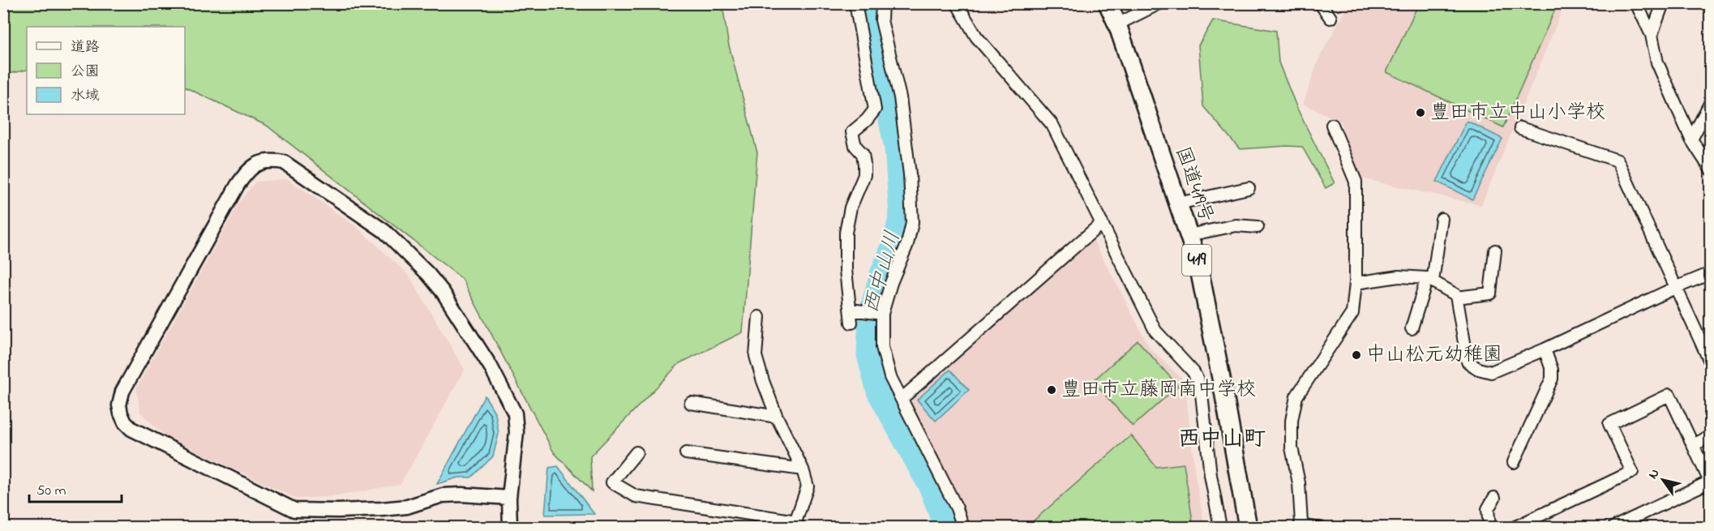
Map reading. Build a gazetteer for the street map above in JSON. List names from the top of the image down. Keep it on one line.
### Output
{"streets":{"highway":["国道419号","419"]},"districts":["西中山町"],"water":["西中山川"],"places":["豊田市立中山小学校","中山松元幼稚園","豊田市立藤岡南中学校"],"legend":["道路","公園","水域"],"scale_bar":"50 m","north":"top left"}
